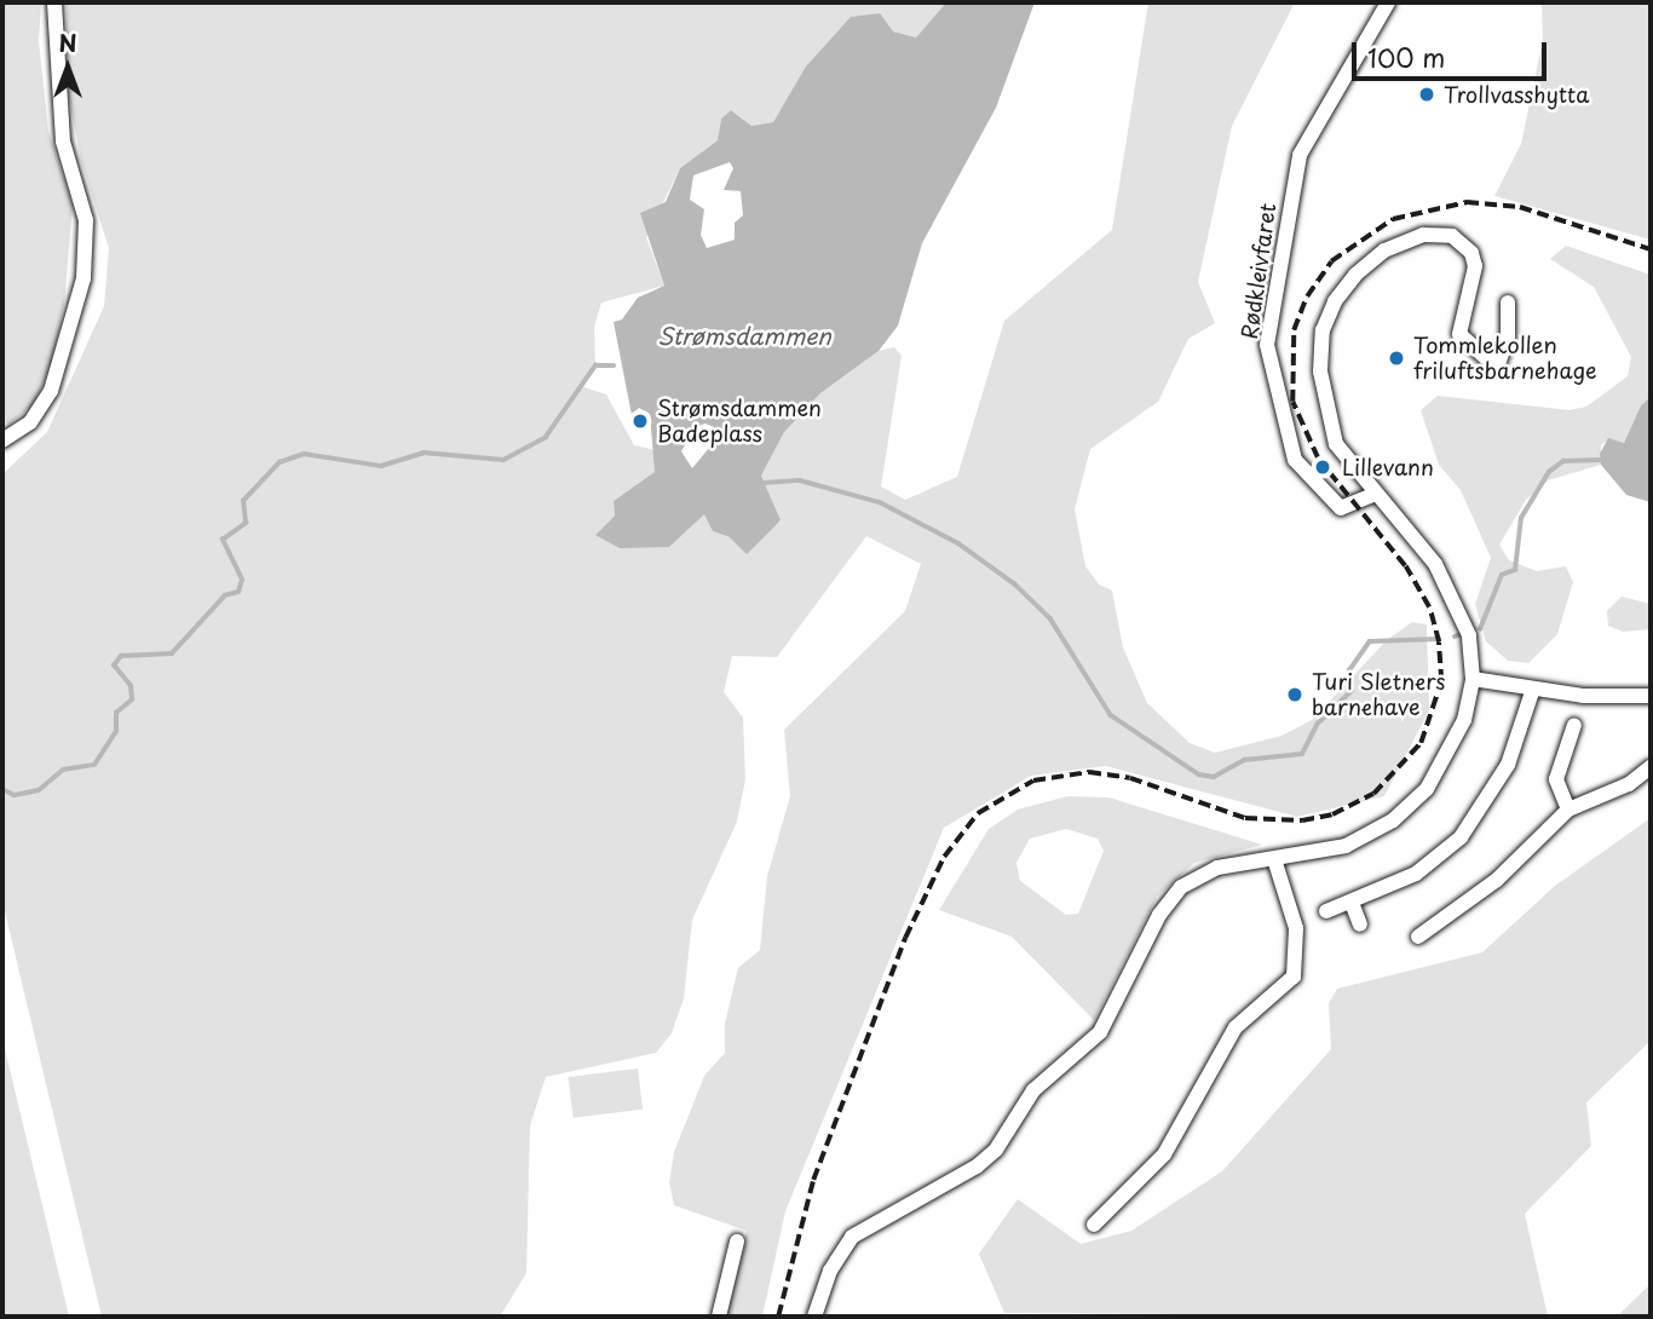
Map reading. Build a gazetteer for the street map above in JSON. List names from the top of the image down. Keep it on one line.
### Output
{"streets":{"street":["Rødkleivfaret"]},"water":["Strømsdammen"],"places":["Trollvasshytta","Tommlekollen friluftsbarnehage","Strømsdammen Badeplass","Lillevann","Turi Sletners barnehave"],"scale_bar":"100 m","north":"top"}
